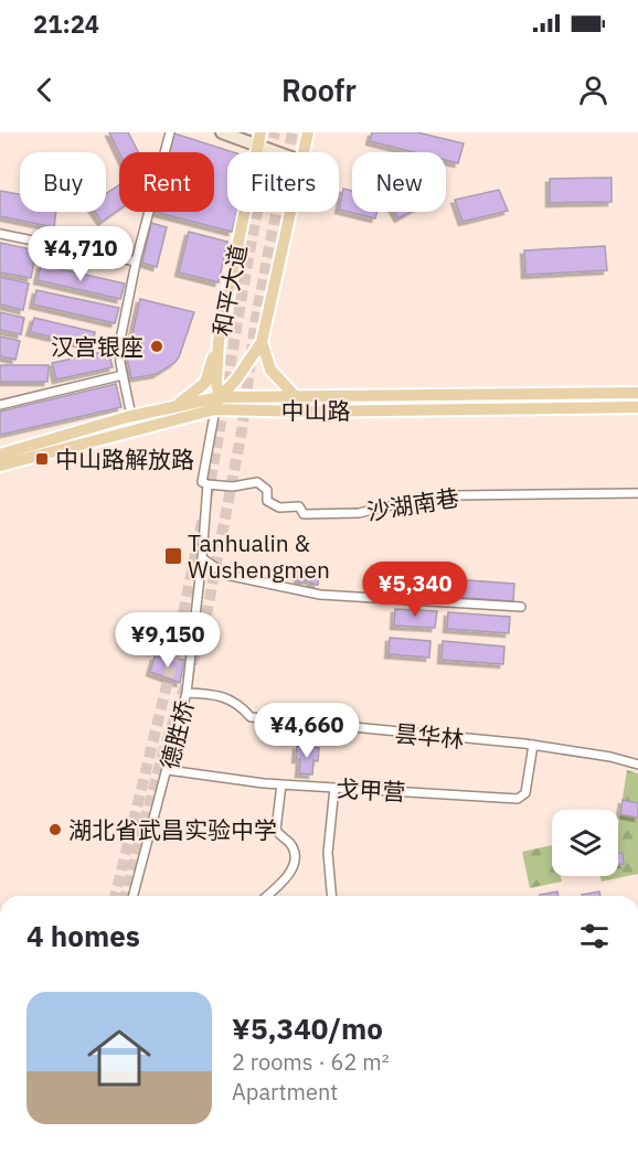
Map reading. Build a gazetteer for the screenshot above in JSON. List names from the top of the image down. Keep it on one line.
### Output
{"streets":{"main road":["和平大道","中山路"],"street":["沙湖南巷","德胜桥","昙华林","戈甲营"]},"crossings":[["和平大道","中山路"],["和平大道","德胜桥"],["中山路","德胜桥"],["沙湖南巷","德胜桥"],["德胜桥","昙华林"],["德胜桥","戈甲营"],["昙华林","戈甲营"]],"places":{"other":["汉宫银座","湖北省武昌实验中学"],"transit":["中山路解放路","Tanhualin & Wushengmen"]},"page":{"status":"21:24","header":"Roofr","chip":["Buy","Rent","Filters","New"],"price":["¥4,710","¥5,340","¥9,150","¥4,660"],"heading":"4 homes","list":[{"name":"¥5,340/mo","note":"2 rooms · 62 m² · Apartment"}]}}
